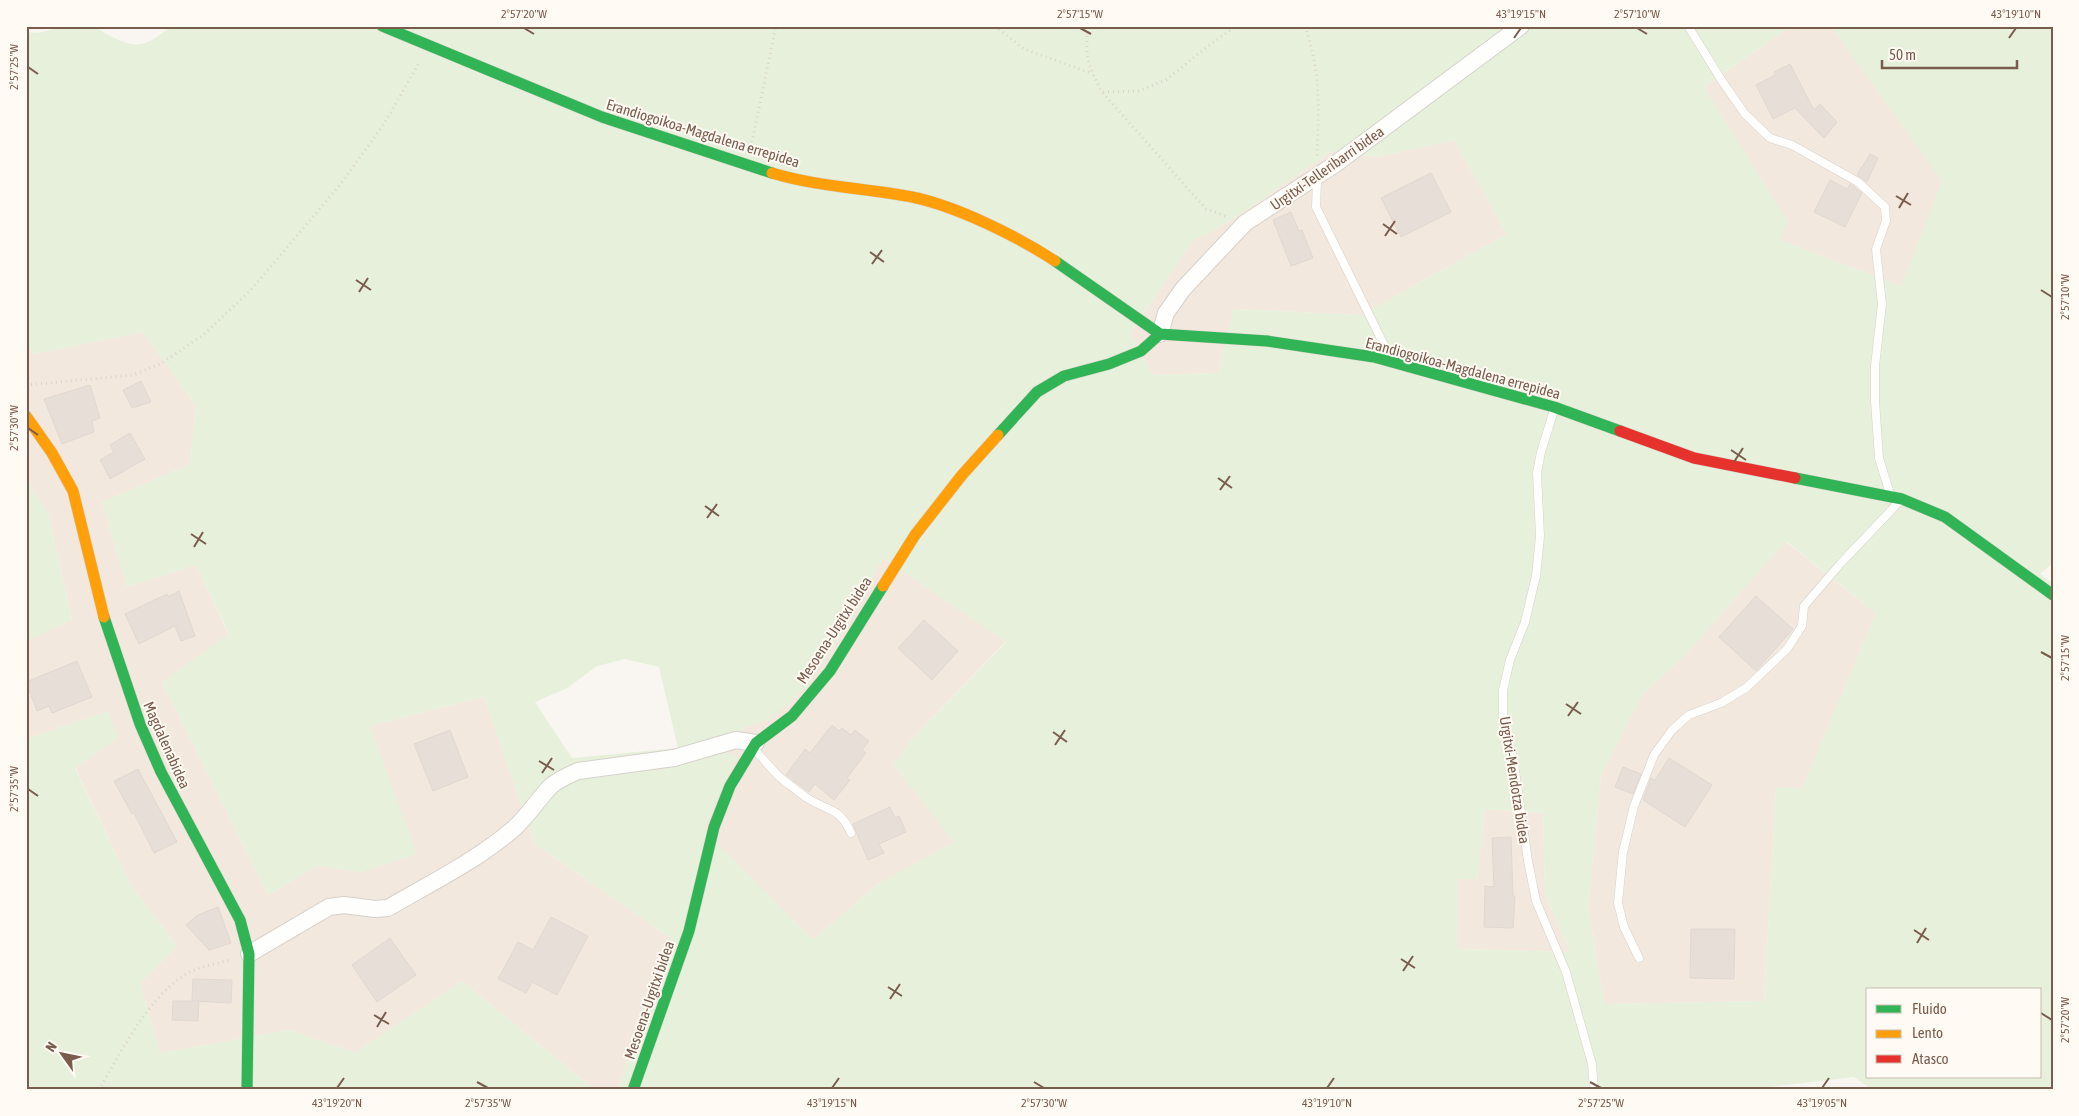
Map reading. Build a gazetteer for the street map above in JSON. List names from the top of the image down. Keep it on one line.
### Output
{"streets":{"street":["Erandiogoikoa-Magdalena errepidea","Urgitxi-Telleribarri bidea","Mesoena-Urgitxi bidea","Magdalenabidea"],"lane":["Urgitxi-Mendotza bidea"]},"crossings":[["Erandiogoikoa-Magdalena errepidea","Urgitxi-Telleribarri bidea"],["Erandiogoikoa-Magdalena errepidea","Mesoena-Urgitxi bidea"],["Erandiogoikoa-Magdalena errepidea","Urgitxi-Mendotza bidea"],["Urgitxi-Telleribarri bidea","Mesoena-Urgitxi bidea"]],"legend":["Fluido","Lento","Atasco"],"scale_bar":"50 m","north":"top left","coordinates":["2°57'20\"W","2°57'15\"W","43°19'15\"N","2°57'10\"W","43°19'10\"N","2°57'25\"W","2°57'30\"W","2°57'35\"W","43°19'20\"N","43°19'05\"N"]}
